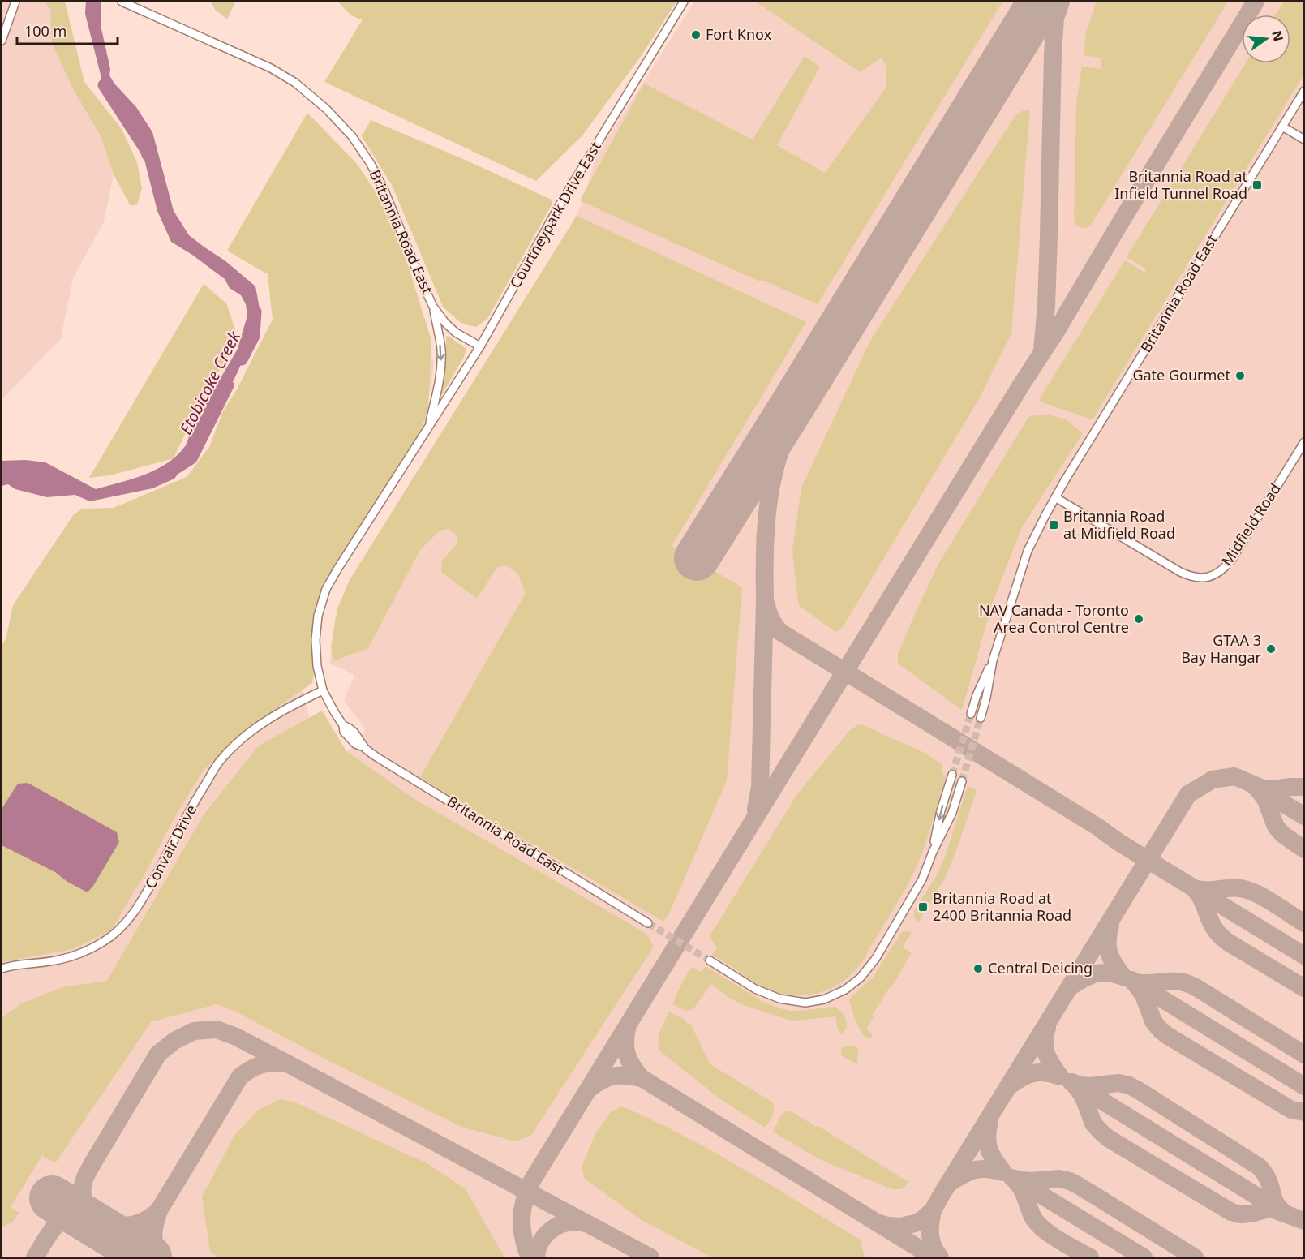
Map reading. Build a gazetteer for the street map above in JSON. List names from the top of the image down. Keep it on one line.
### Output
{"streets":{"street":["Courtneypark Drive East","Britannia Road East","Midfield Road","Convair Drive"]},"crossings":[["Courtneypark Drive East","Britannia Road East"],["Britannia Road East","Midfield Road"],["Britannia Road East","Convair Drive"]],"water":["Etobicoke Creek"],"places":{"other":["Fort Knox","Gate Gourmet","NAV Canada - Toronto Area Control Centre","GTAA 3 Bay Hangar","Central Deicing"],"transit":["Britannia Road at Infield Tunnel Road","Britannia Road at Midfield Road","Britannia Road at 2400 Britannia Road"]},"scale_bar":"100 m","north":"right"}
